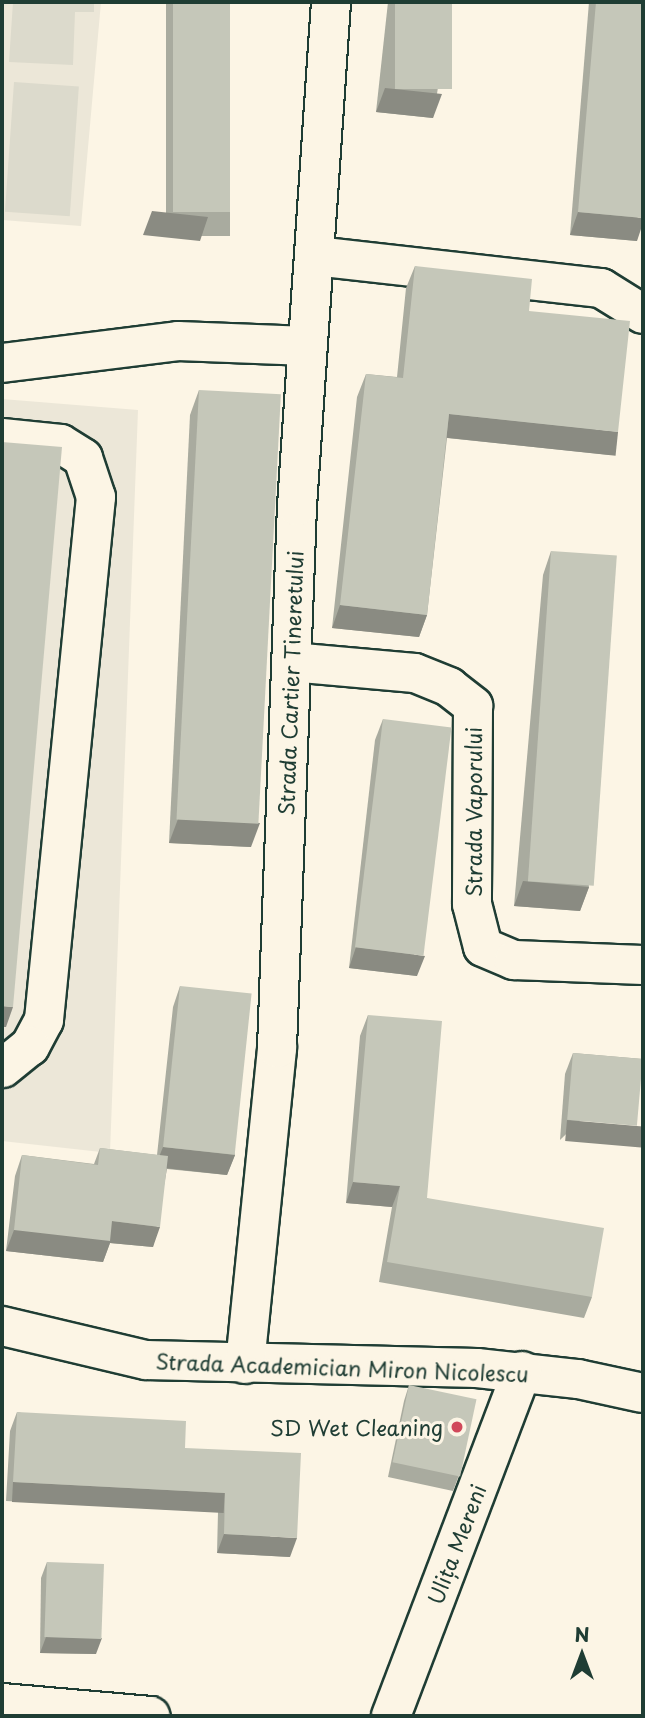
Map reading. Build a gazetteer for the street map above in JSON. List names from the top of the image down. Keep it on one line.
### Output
{"streets":{"street":["Strada Cartier Tineretului","Strada Vaporului","Strada Academician Miron Nicolescu","Ulița Mereni"]},"crossings":[["Strada Cartier Tineretului","Strada Vaporului"],["Strada Cartier Tineretului","Strada Academician Miron Nicolescu"],["Strada Academician Miron Nicolescu","Ulița Mereni"]],"places":["SD Wet Cleaning"],"north":"top"}
